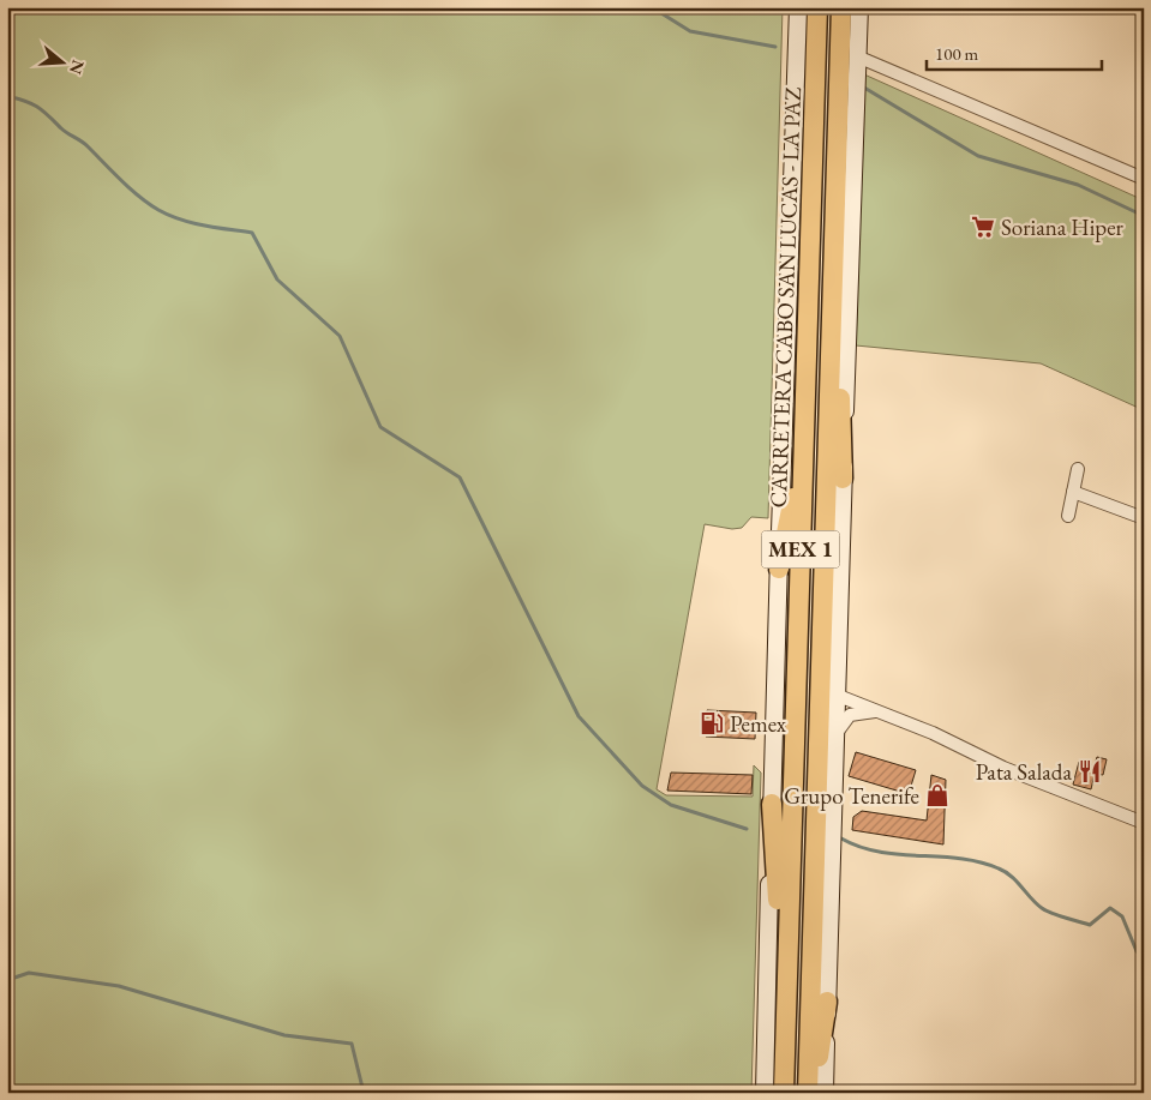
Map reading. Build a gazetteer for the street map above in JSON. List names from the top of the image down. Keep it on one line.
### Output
{"streets":{"highway":["CARRETERA CABO SAN LUCAS - LA PAZ","MEX 1"]},"places":{"supermarket":["Soriana Hiper"],"fuel station":["Pemex"],"restaurant":["Pata Salada"],"shop":["Grupo Tenerife"]},"scale_bar":"100 m","north":"right"}
